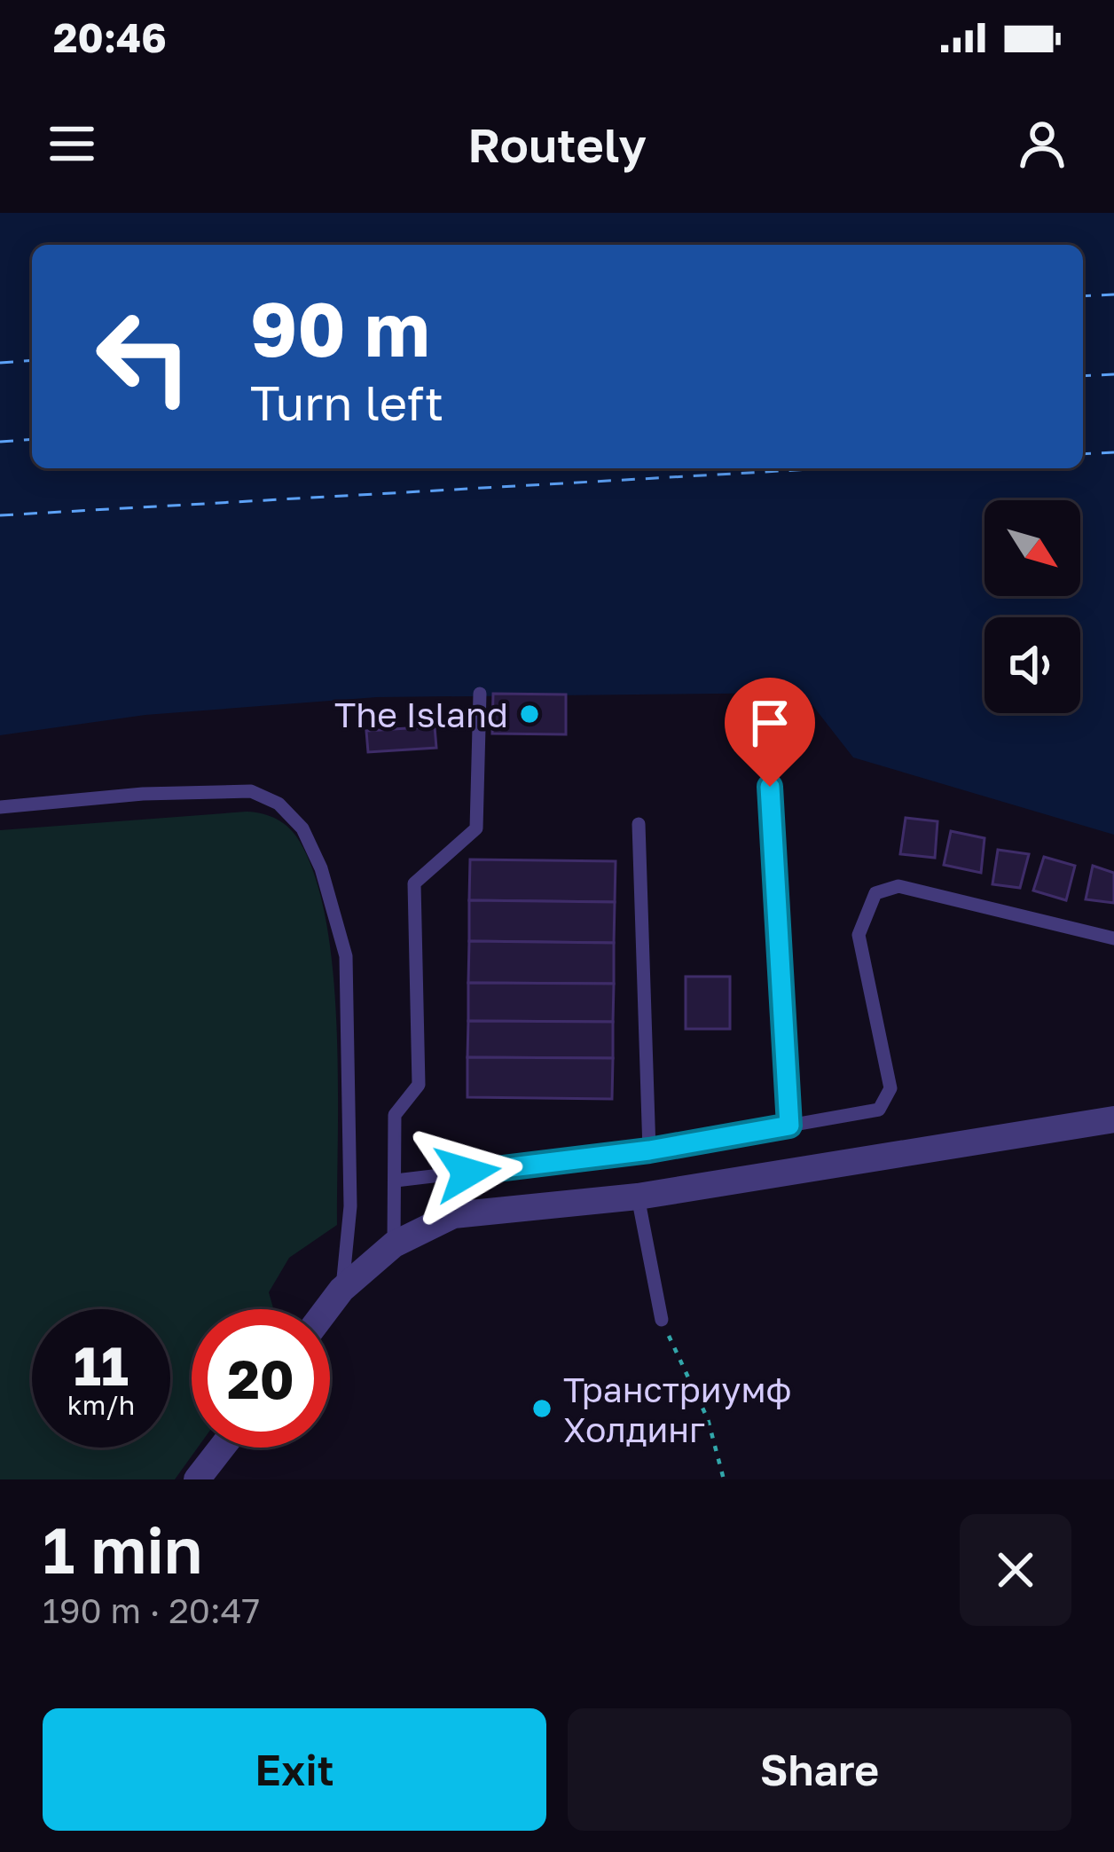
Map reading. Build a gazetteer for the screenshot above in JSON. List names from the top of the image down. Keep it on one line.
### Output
{"places":["The Island","Транстриумф Холдинг"],"north":"bottom right","page":{"status":"20:46","header":"Routely","turn":["90 m","Turn left"],"speed":"11 km/h","limit":"20","heading":["1 min","190 m · 20:47"],"buttons":["Exit","Share"]}}
